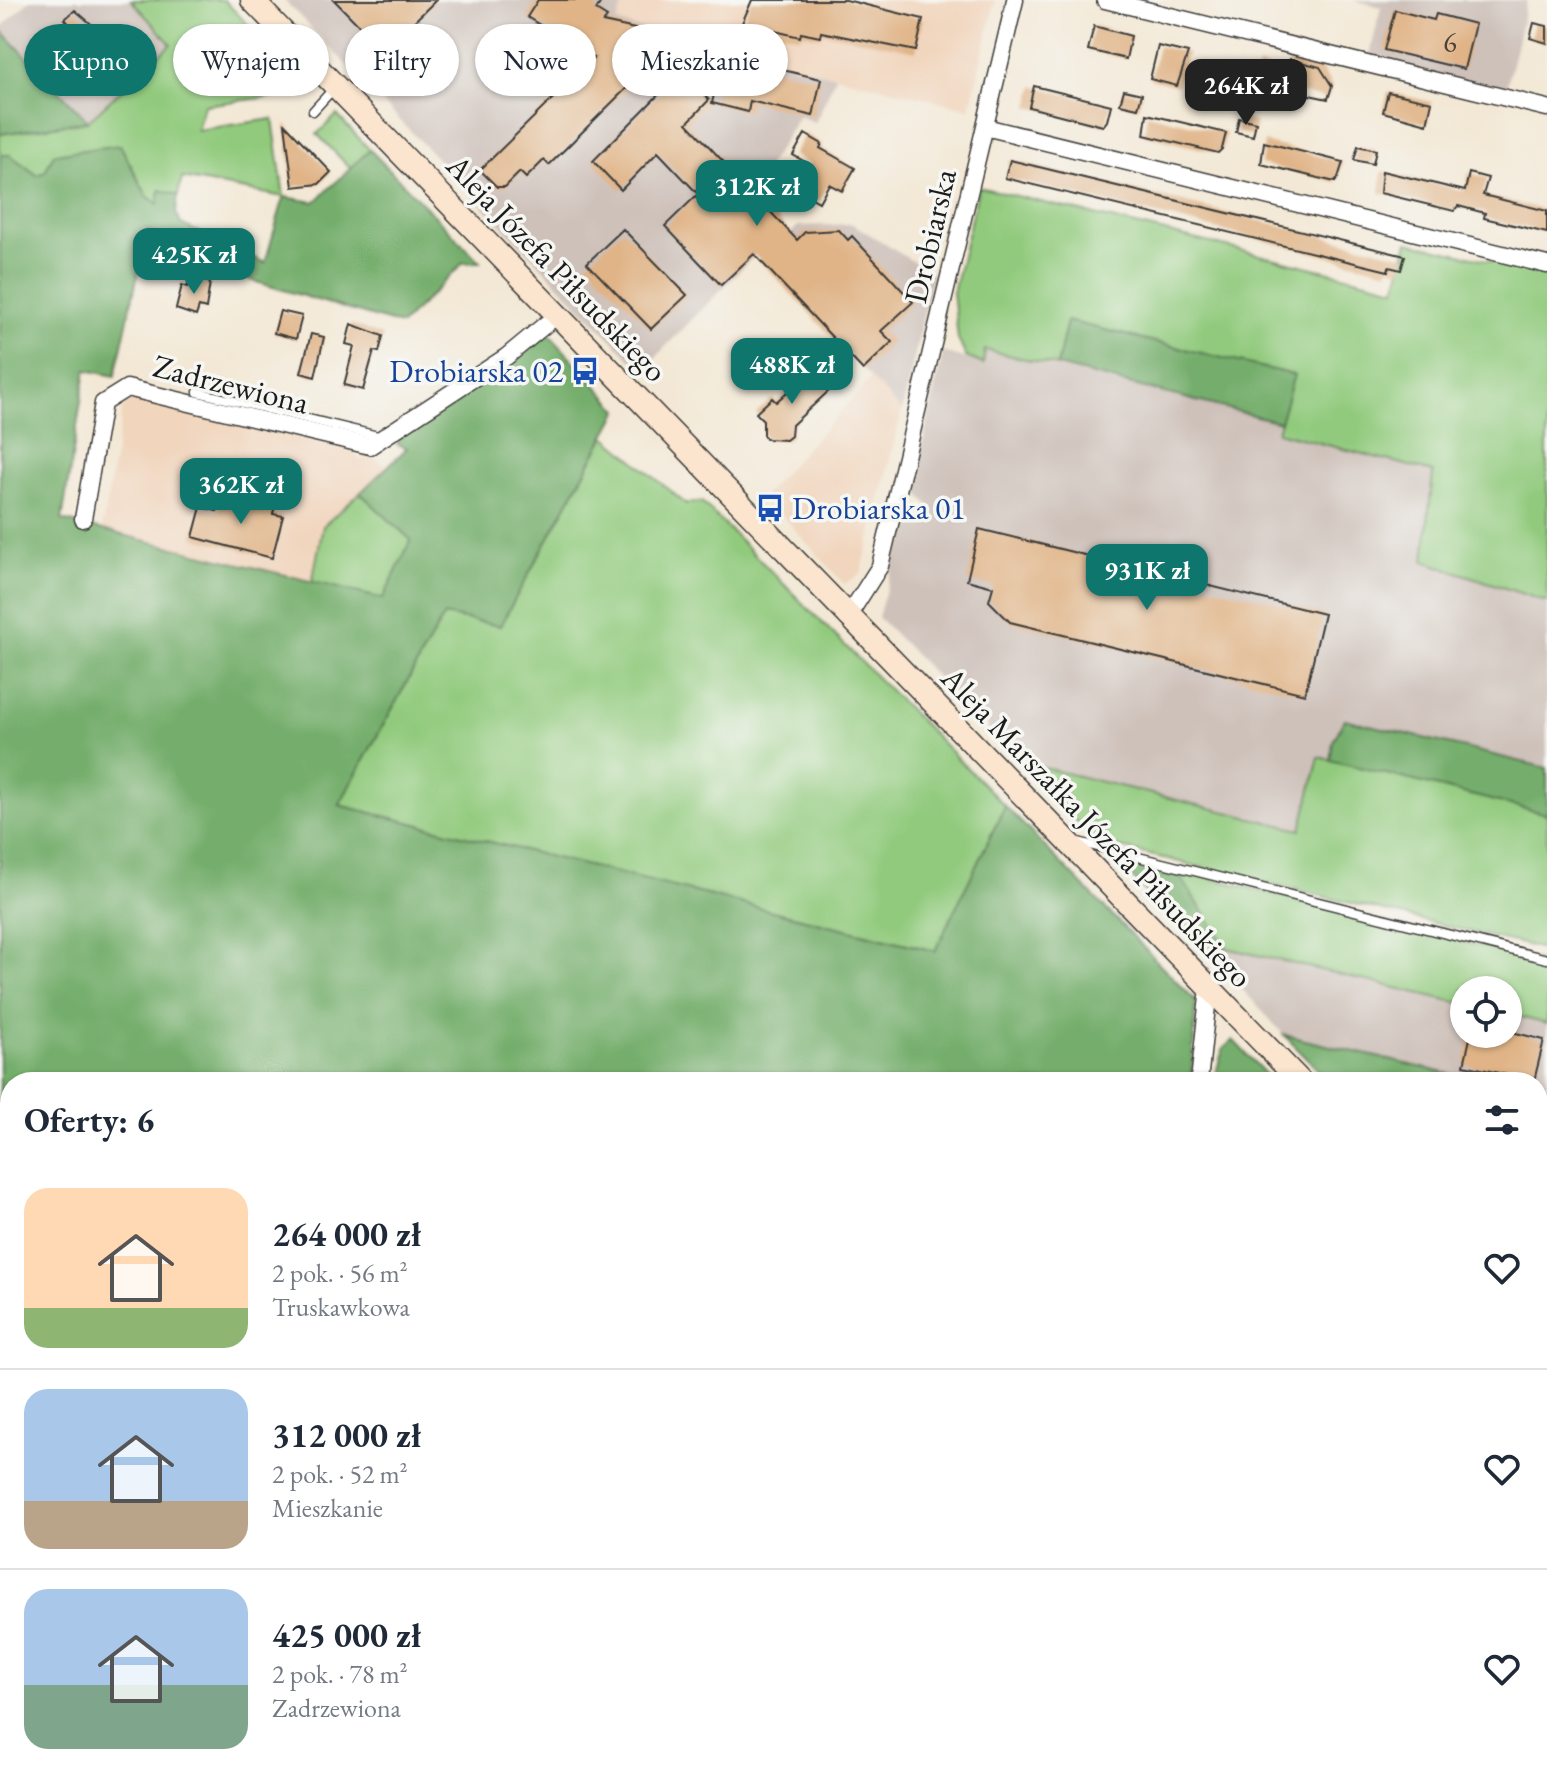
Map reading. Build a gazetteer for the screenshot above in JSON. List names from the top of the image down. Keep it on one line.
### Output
{"streets":{"main road":["Aleja Józefa Piłsudskiego","Aleja Marszałka Józefa Piłsudskiego"],"street":["Drobiarska","Zadrzewiona"]},"crossings":[["Drobiarska","Aleja Józefa Piłsudskiego"],["Drobiarska","Aleja Marszałka Józefa Piłsudskiego"],["Aleja Józefa Piłsudskiego","Aleja Marszałka Józefa Piłsudskiego"]],"places":{"bus stop":["Drobiarska 02","Drobiarska 01"]},"house_numbers":["6"],"page":{"chip":["Kupno","Wynajem","Filtry","Nowe","Mieszkanie"],"price":["264K zł","312K zł","425K zł","488K zł","362K zł","931K zł"],"heading":"Oferty: 6","list":[{"name":"264 000 zł","note":"2 pok. · 56 m² · Truskawkowa"},{"name":"312 000 zł","note":"2 pok. · 52 m² · Mieszkanie"},{"name":"425 000 zł","note":"2 pok. · 78 m² · Zadrzewiona"}]}}
